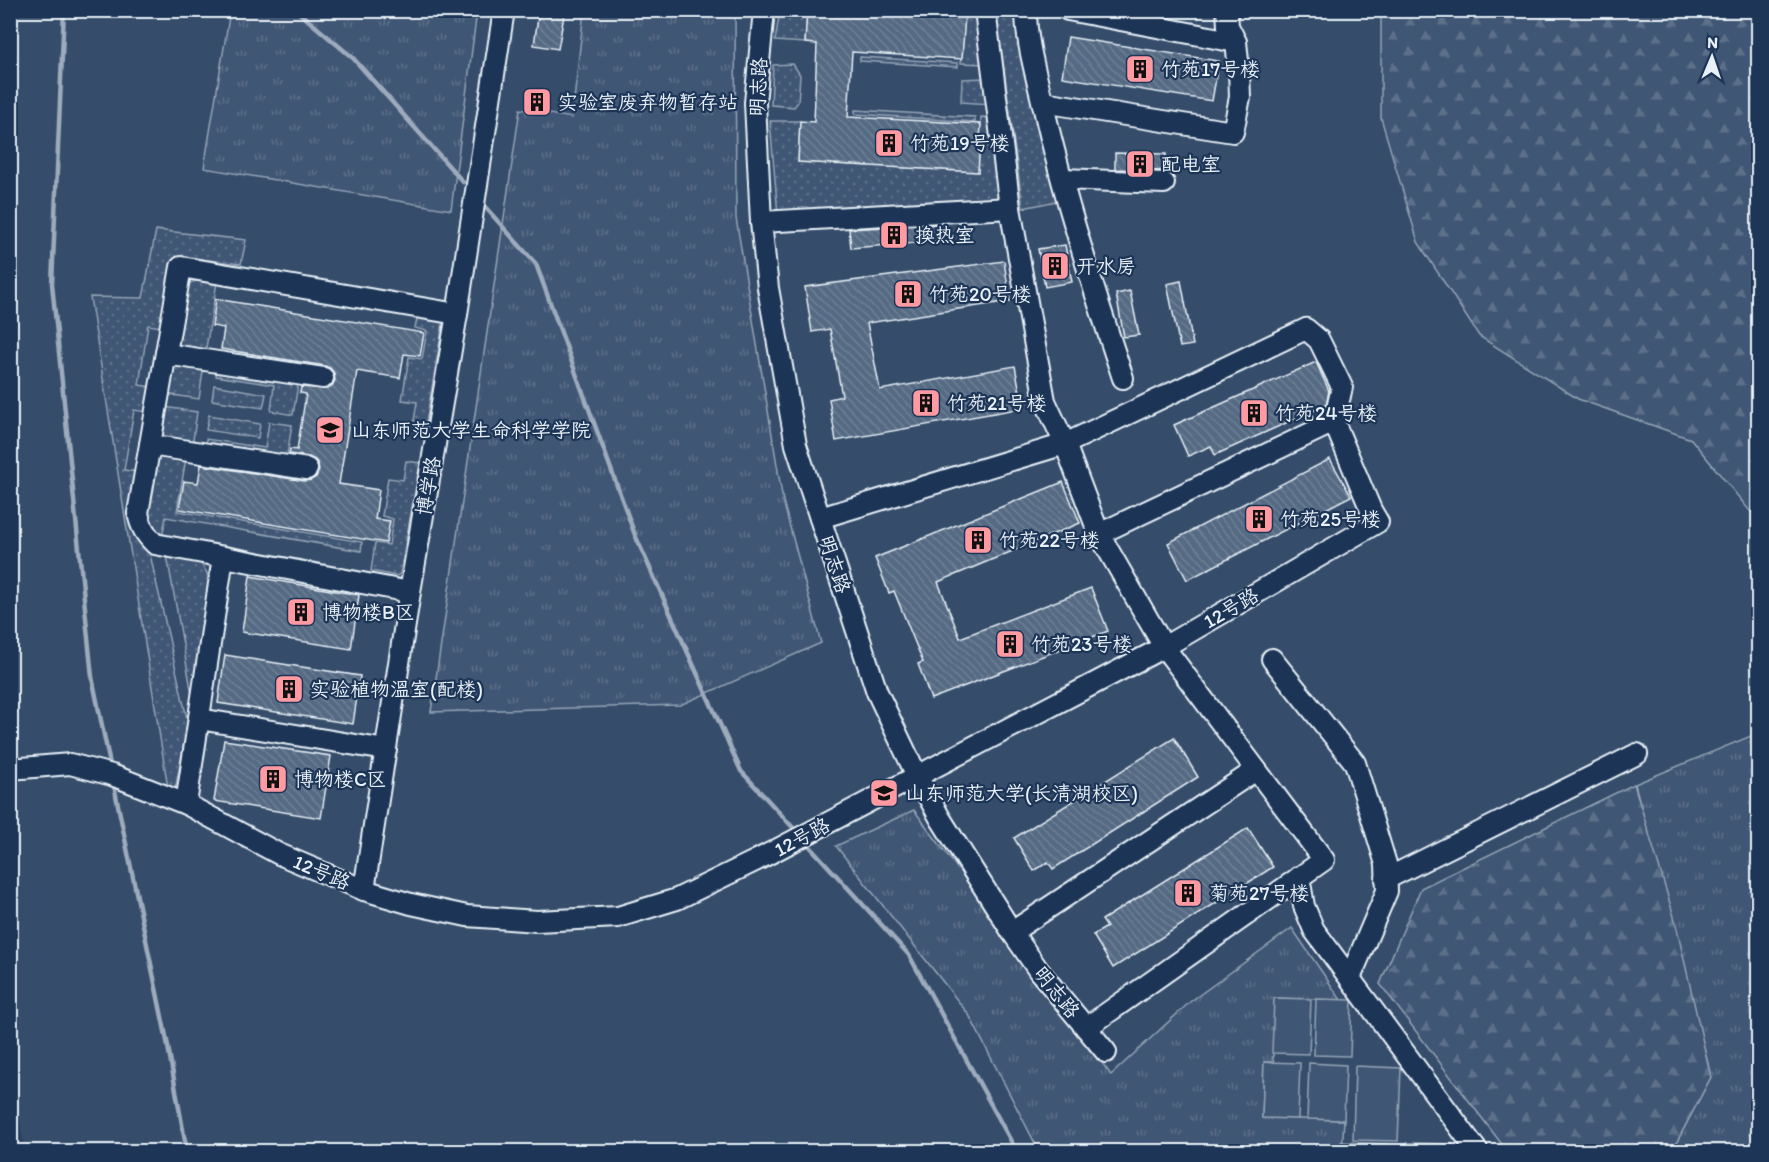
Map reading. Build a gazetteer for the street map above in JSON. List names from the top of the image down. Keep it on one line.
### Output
{"streets":{"street":["明志路","博学路","12号路"]},"crossings":[["明志路","12号路"],["博学路","12号路"]],"places":{"building":["竹苑17号楼","实验室废弃物暂存站","竹苑19号楼","配电室","换热室","开水房","竹苑20号楼","竹苑21号楼","竹苑24号楼","竹苑25号楼","竹苑22号楼","博物楼B区","竹苑23号楼","实验植物温室(配楼)","博物楼C区","菊苑27号楼"],"school or university":["山东师范大学生命科学学院","山东师范大学(长清湖校区)"]},"north":"top"}
